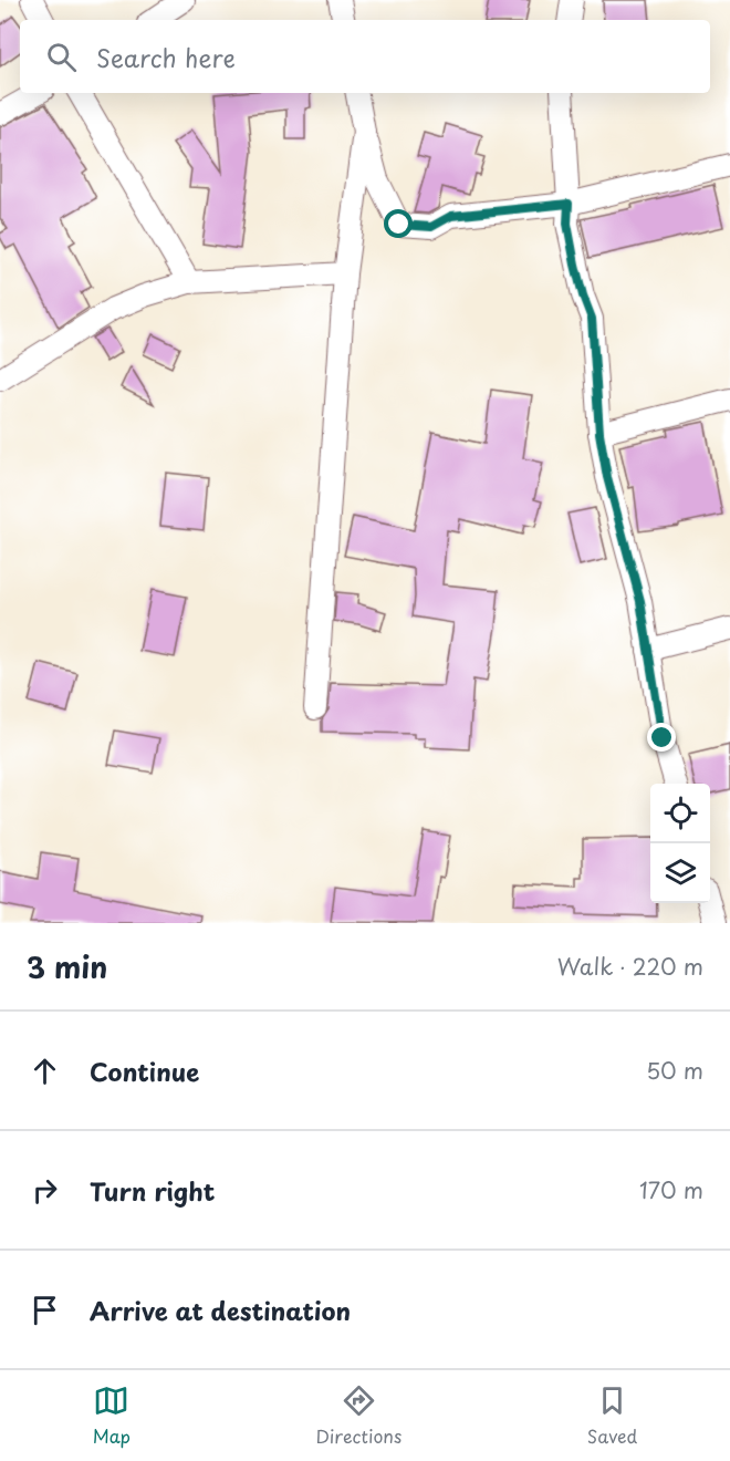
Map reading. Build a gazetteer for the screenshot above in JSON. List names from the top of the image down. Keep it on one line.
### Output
{"page":{"search":"Search here","heading":["3 min","Walk · 220 m"],"list":[["Continue","50 m"],["Turn right","170 m"],"Arrive at destination"],"nav":["Map","Directions","Saved"]}}
